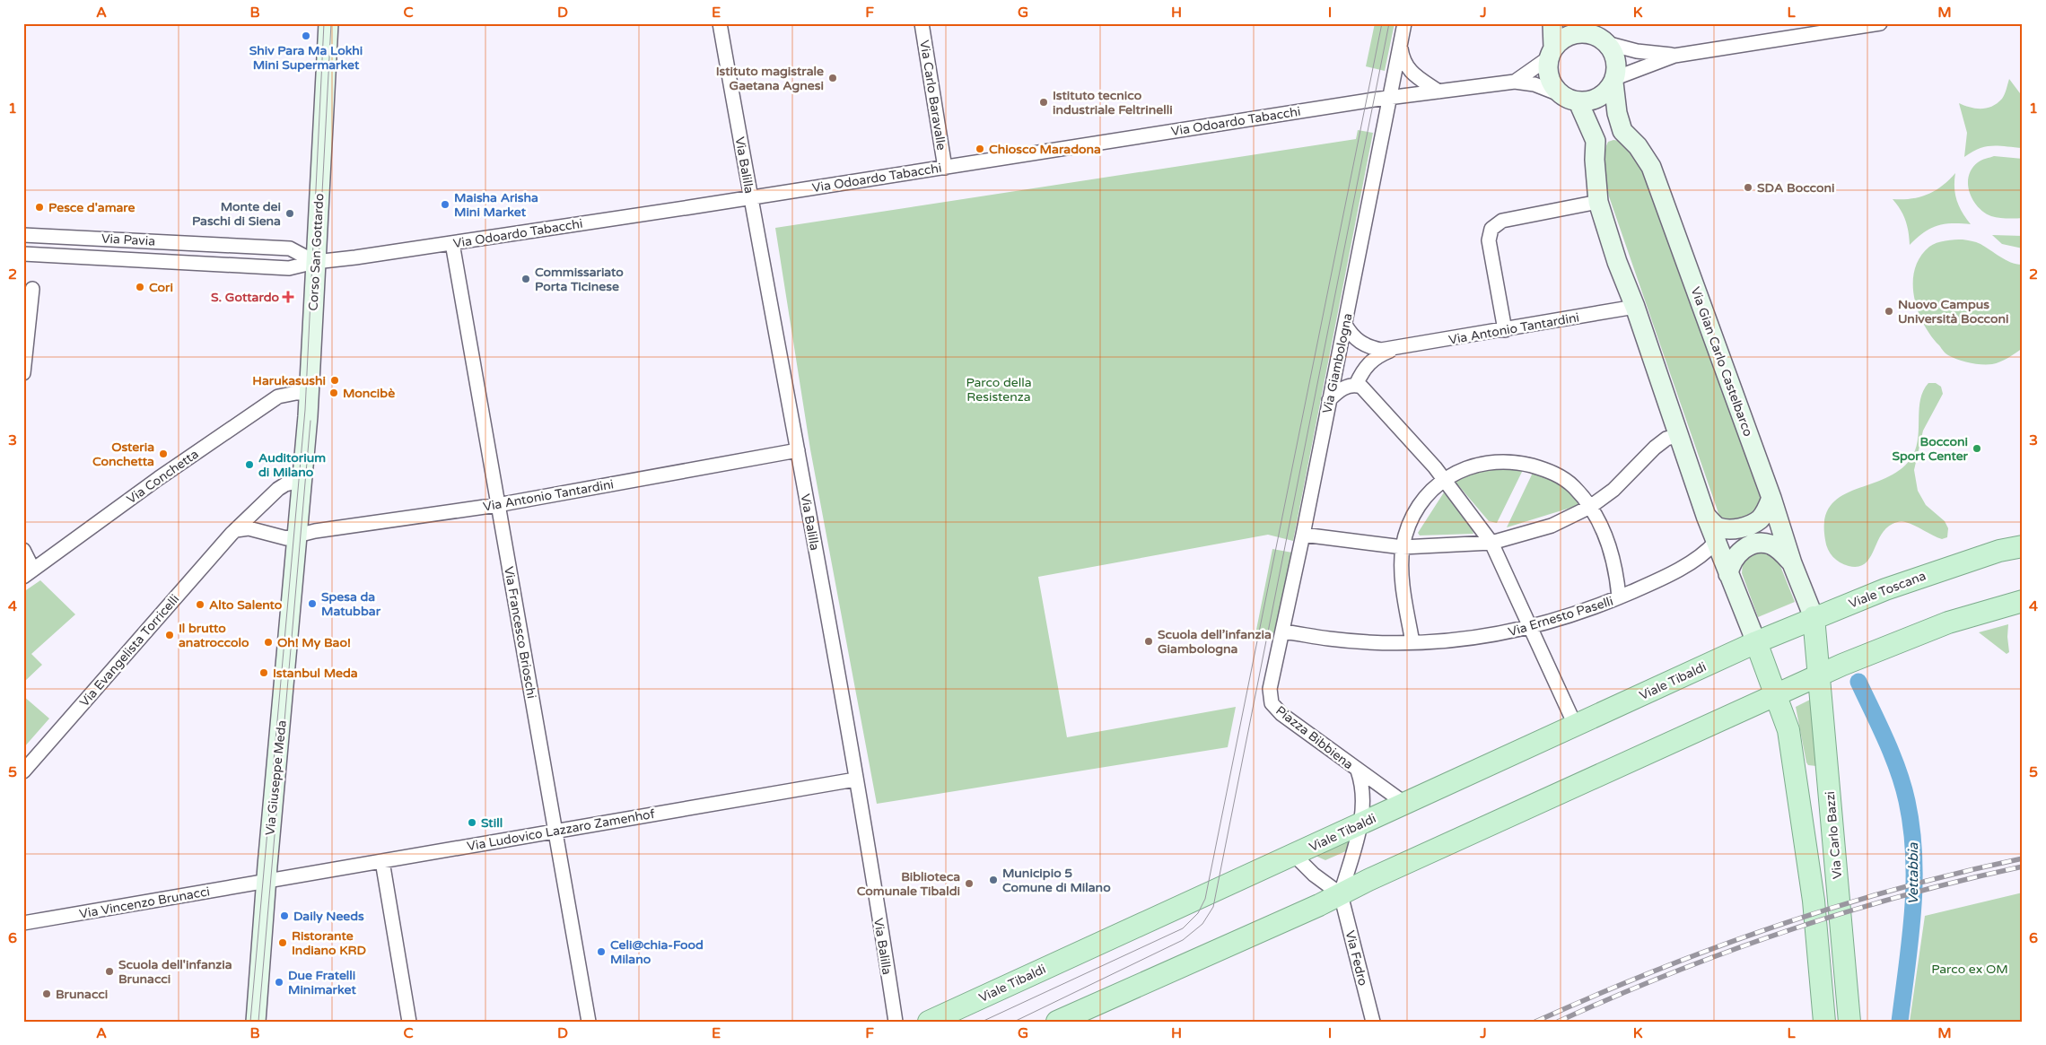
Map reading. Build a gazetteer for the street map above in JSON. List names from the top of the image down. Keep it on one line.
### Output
{"streets":{"main road":["Corso San Gottardo","Via Gian Carlo Castelbarco","Viale Toscana","Viale Tibaldi","Via Giuseppe Meda","Via Carlo Bazzi"],"street":["Via Carlo Baravalle","Via Odoardo Tabacchi","Via Balilla","Via Pavia","Via Antonio Tantardini","Via Giambologna","Via Conchetta","Via Ernesto Paselli","Via Francesco Brioschi","Via Evangelista Torricelli","Piazza Bibbiena","Via Ludovico Lazzaro Zamenhof","Via Vincenzo Brunacci","Via Fedro"]},"crossings":[["Via Carlo Baravalle","Via Odoardo Tabacchi"],["Via Odoardo Tabacchi","Via Balilla"],["Via Odoardo Tabacchi","Via Pavia"],["Via Odoardo Tabacchi","Corso San Gottardo"],["Via Odoardo Tabacchi","Via Gian Carlo Castelbarco"],["Via Odoardo Tabacchi","Via Giambologna"],["Via Odoardo Tabacchi","Via Francesco Brioschi"],["Via Balilla","Via Antonio Tantardini"],["Via Balilla","Via Ludovico Lazzaro Zamenhof"],["Via Pavia","Corso San Gottardo"],["Corso San Gottardo","Via Conchetta"],["Corso San Gottardo","Via Evangelista Torricelli"],["Corso San Gottardo","Via Giuseppe Meda"],["Via Antonio Tantardini","Via Giambologna"],["Via Antonio Tantardini","Via Francesco Brioschi"],["Via Antonio Tantardini","Via Evangelista Torricelli"],["Via Antonio Tantardini","Via Giuseppe Meda"],["Via Gian Carlo Castelbarco","Viale Toscana"],["Via Gian Carlo Castelbarco","Via Carlo Bazzi"],["Via Giambologna","Via Ernesto Paselli"],["Via Giambologna","Piazza Bibbiena"],["Viale Toscana","Viale Tibaldi"],["Via Francesco Brioschi","Via Ludovico Lazzaro Zamenhof"],["Via Evangelista Torricelli","Via Giuseppe Meda"],["Viale Tibaldi","Piazza Bibbiena"],["Piazza Bibbiena","Via Fedro"],["Via Giuseppe Meda","Via Ludovico Lazzaro Zamenhof"],["Via Giuseppe Meda","Via Vincenzo Brunacci"],["Via Ludovico Lazzaro Zamenhof","Via Vincenzo Brunacci"]],"water":["Vettabbia"],"parks":["Parco della Resistenza","Parco ex OM"],"places":{"other":["Shiv Para Ma Lokhi Mini Supermarket","Istituto magistrale Gaetana Agnesi","Istituto tecnico industriale Feltrinelli","Chiosco Maradona","SDA Bocconi","Maisha Arisha Mini Market","Pesce d'amare","Monte dei Paschi di Siena","Commissariato Porta Ticinese","Cori","Nuovo Campus Università Bocconi","Harukasushi","Moncibè","Bocconi Sport Center","Osteria Conchetta","Auditorium di Milano","Spesa da Matubbar","Alto Salento","Il brutto anatroccolo","Scuola dell’infanzia Giambologna","Oh! My Bao!","Istanbul Meda","Still","Municipio 5 Comune di Milano","Biblioteca Comunale Tibaldi","Daily Needs","Ristorante Indiano KRD","Celi@chia-Food Milano","Scuola dell'infanzia Brunacci","Due Fratelli Minimarket","Brunacci"],"health":["S. Gottardo"]},"grid":{"columns":["A","B","C","D","E","F","G","H","I","J","K","L","M"],"rows":["1","2","3","4","5","6"]}}
